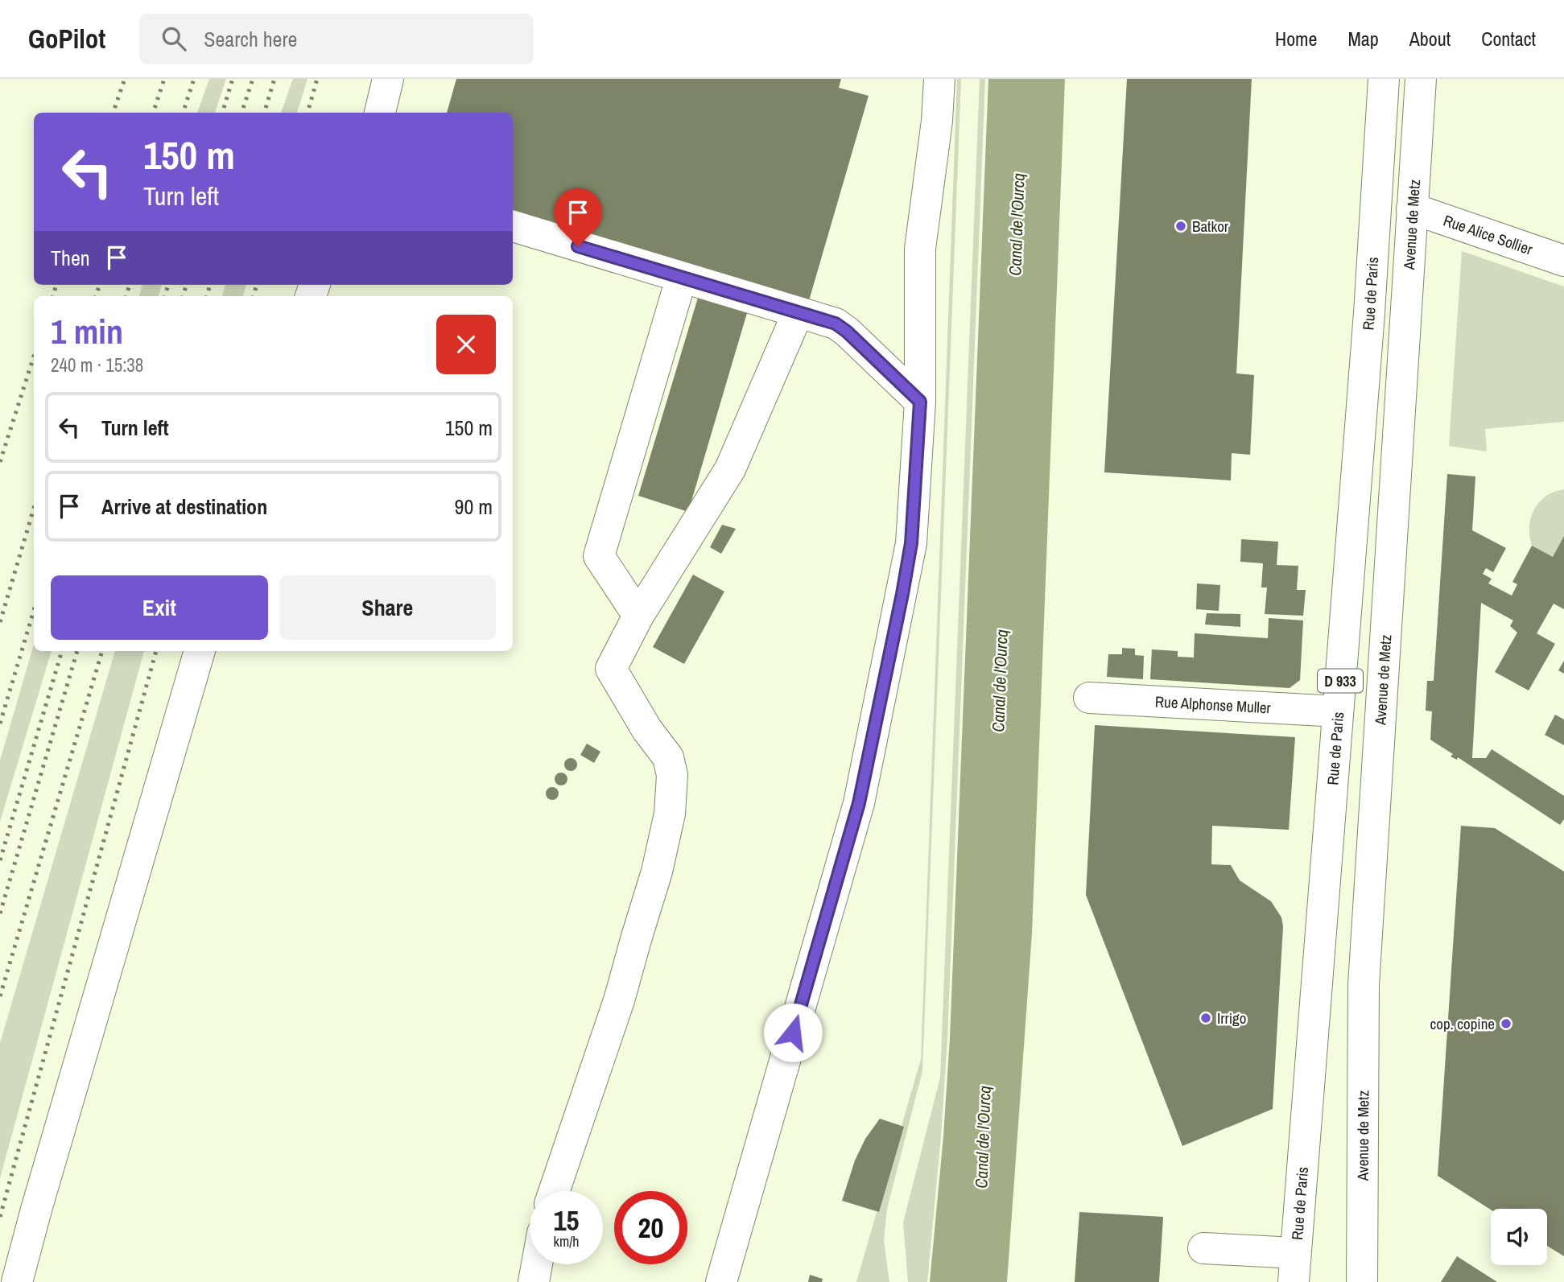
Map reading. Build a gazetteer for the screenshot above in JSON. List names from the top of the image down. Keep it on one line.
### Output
{"streets":{"main road":["Avenue de Metz","Rue Alice Sollier","Rue de Paris","D 933","Rue Alphonse Muller"]},"crossings":[["Avenue de Metz","Rue Alice Sollier"],["Rue de Paris","Rue Alphonse Muller"]],"water":["Canal de l'Ourcq"],"places":["Batkor","Irrigo","cop. copine"],"page":{"header":"GoPilot","search":"Search here","nav":["Home","Map","About","Contact"],"turn":["150 m","Turn left"],"then":"Then","heading":["1 min","240 m · 15:38"],"list":[{"name":"Turn left","value":"150 m"},{"name":"Arrive at destination","value":"90 m"}],"buttons":["Exit","Share"],"speed":"15 km/h","limit":"20"}}
